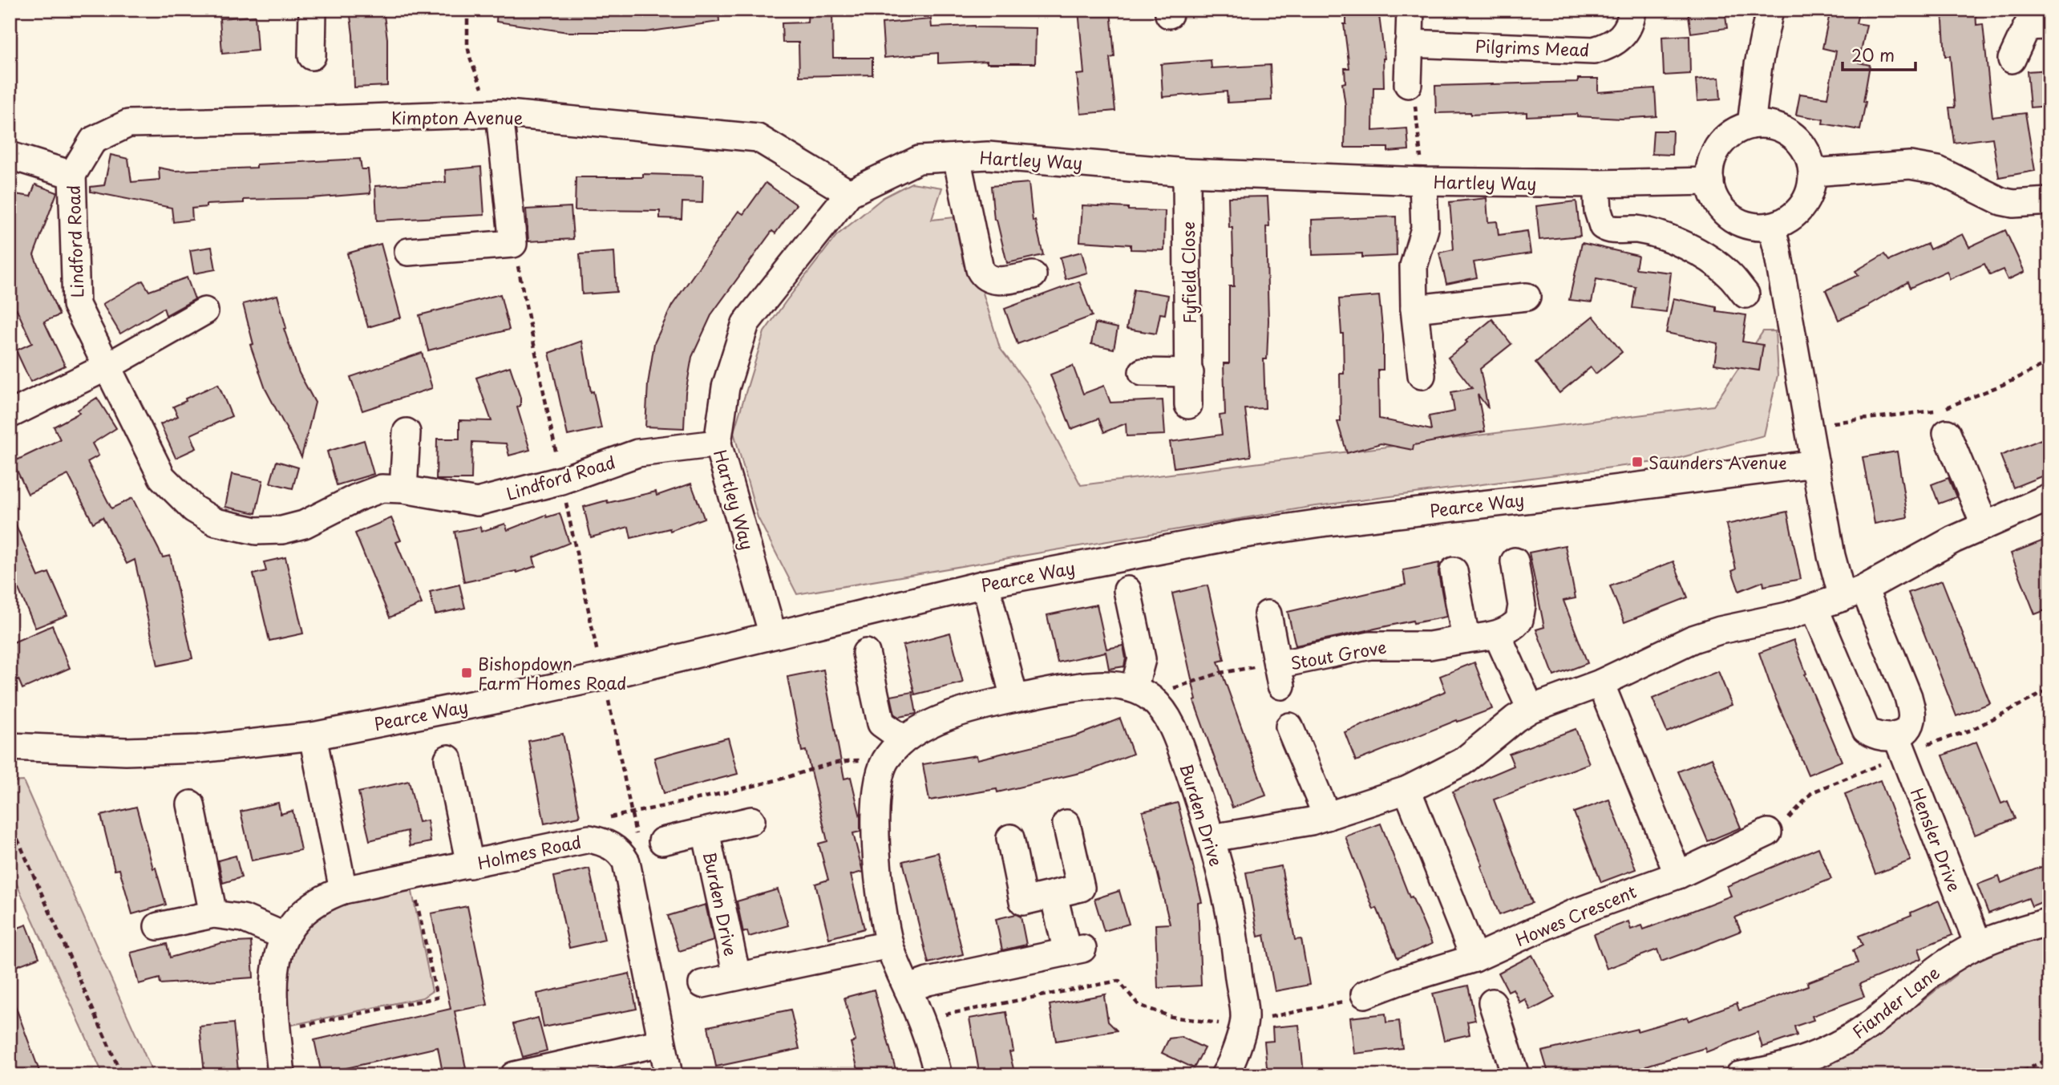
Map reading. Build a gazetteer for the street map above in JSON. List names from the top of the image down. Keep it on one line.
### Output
{"streets":{"street":["Pilgrims Mead","Kimpton Avenue","Hartley Way","Lindford Road","Fyfield Close","Pearce Way","Stout Grove","Burden Drive","Hensler Drive","Holmes Road","Howes Crescent","Fiander Lane"]},"crossings":[["Kimpton Avenue","Hartley Way"],["Kimpton Avenue","Lindford Road"],["Hartley Way","Lindford Road"],["Hartley Way","Fyfield Close"],["Hartley Way","Pearce Way"],["Hensler Drive","Fiander Lane"]],"places":{"transit":["Saunders Avenue","Bishopdown Farm Homes Road"]},"scale_bar":"20 m"}
